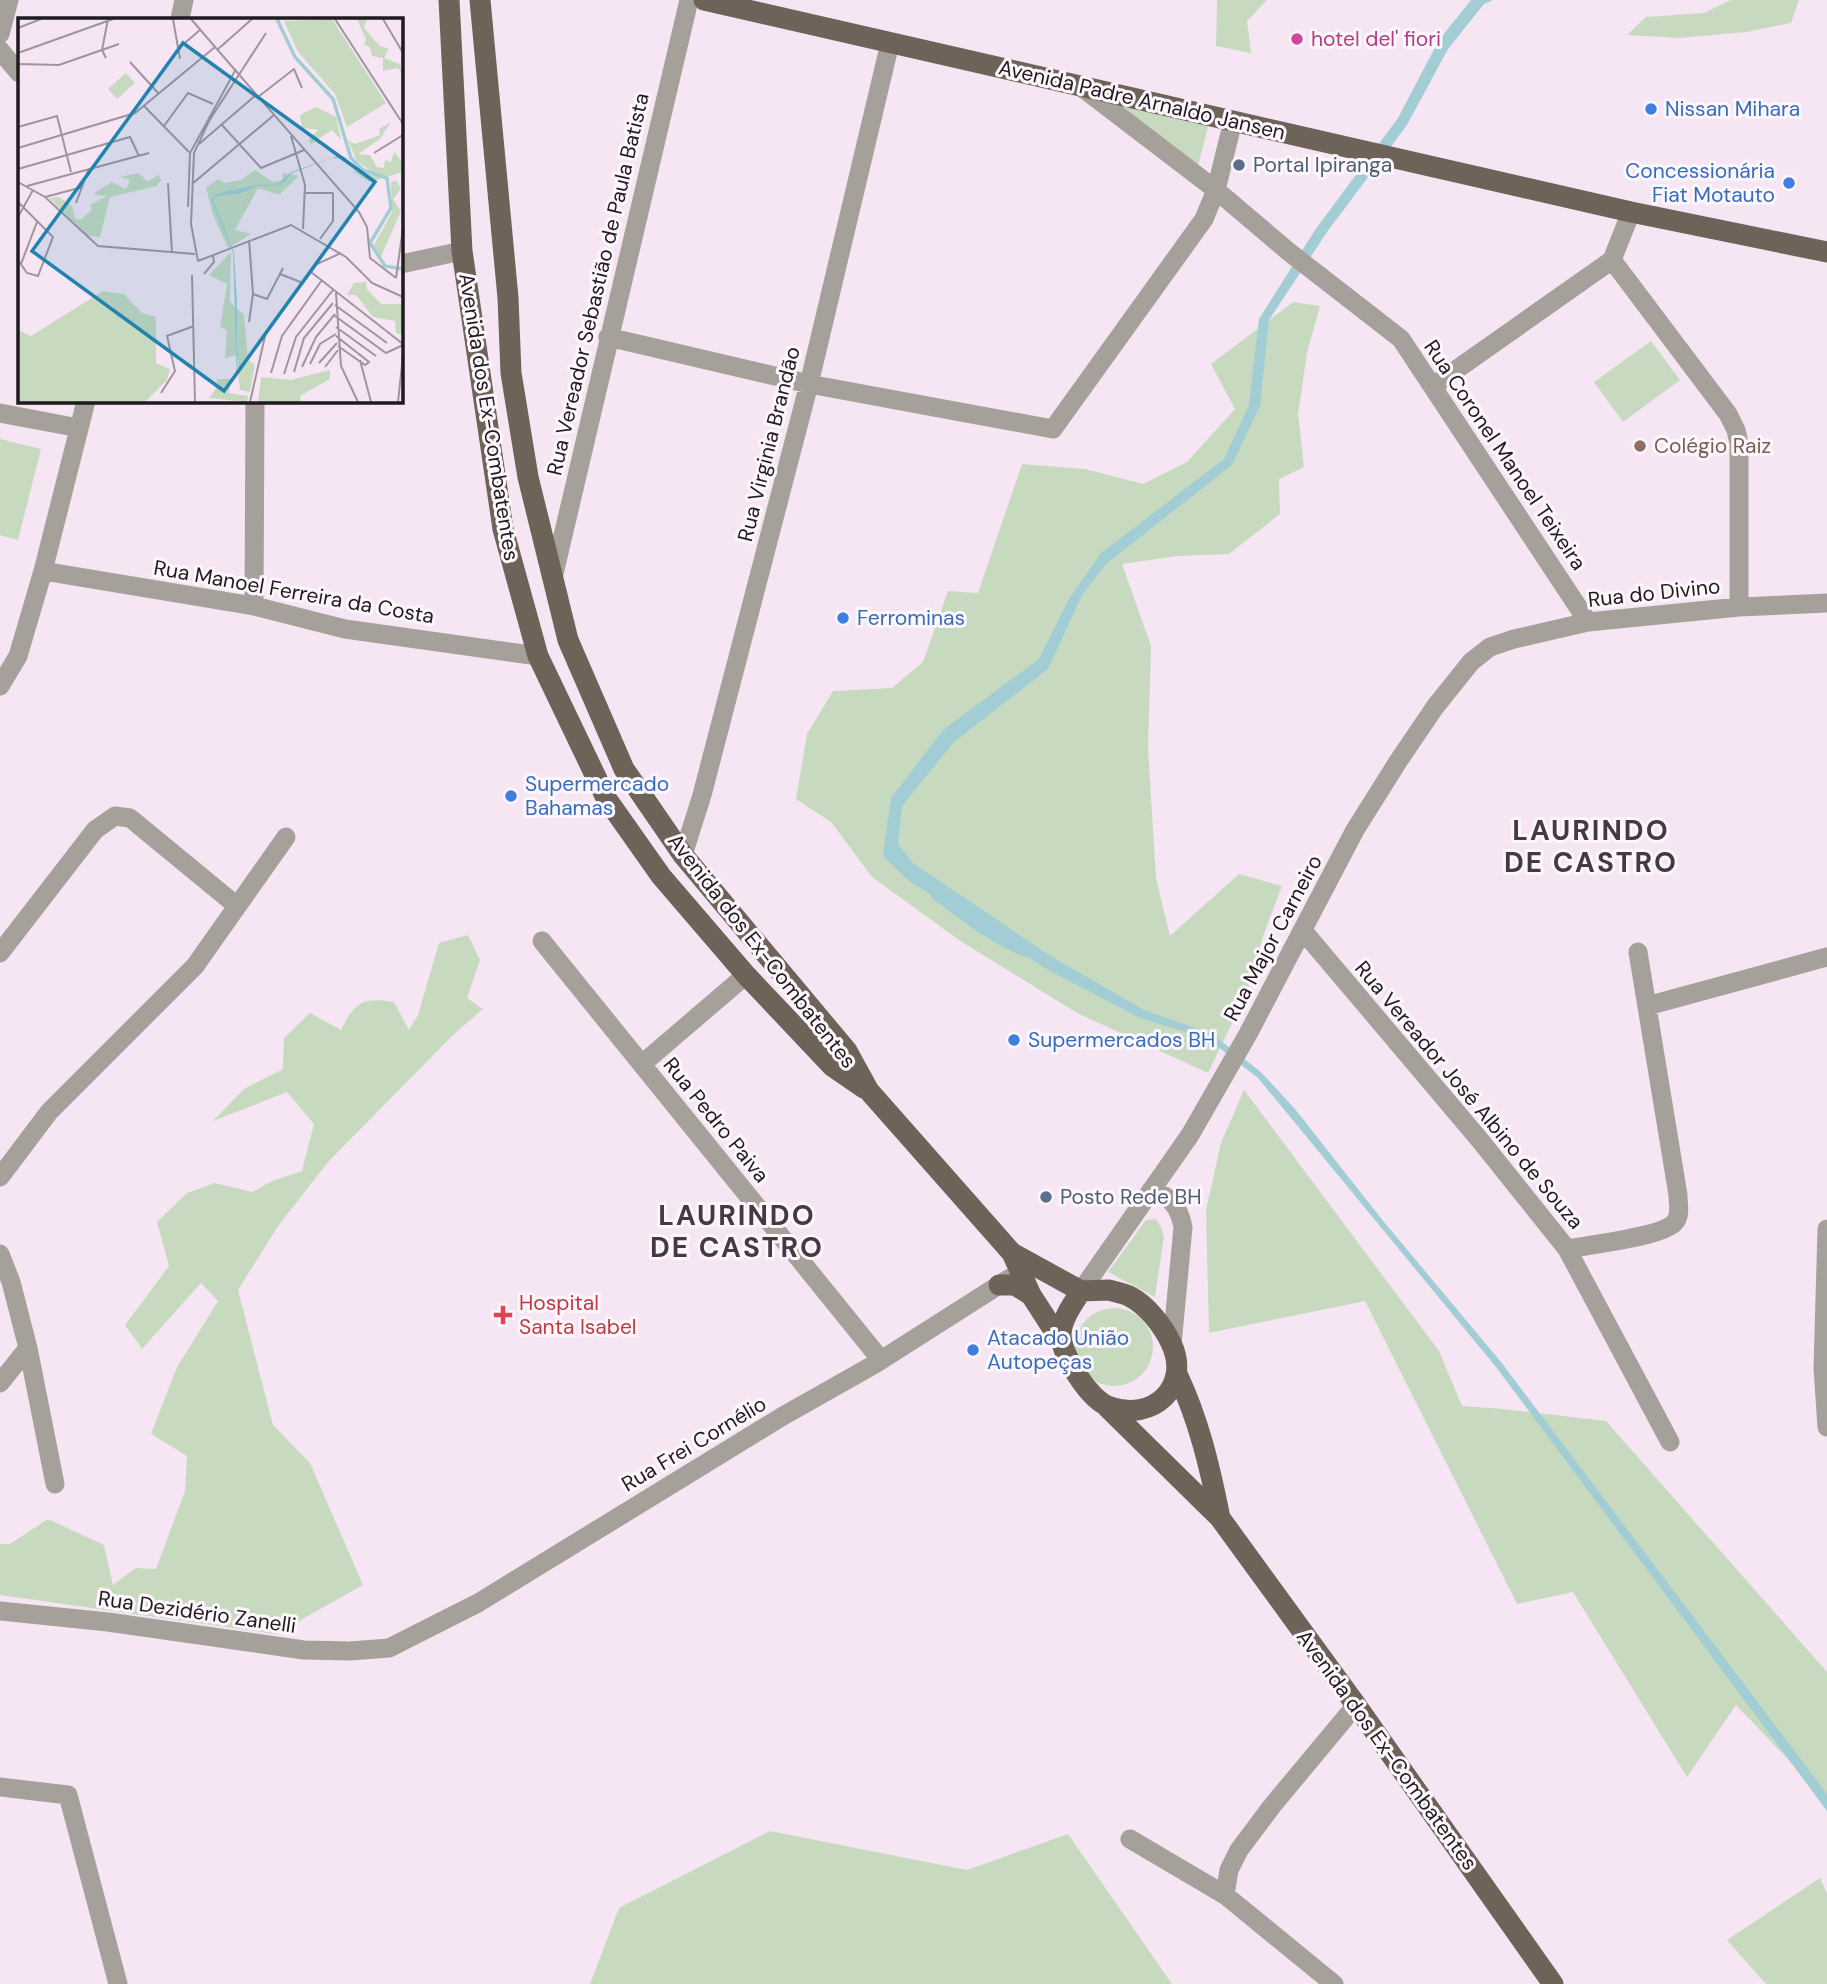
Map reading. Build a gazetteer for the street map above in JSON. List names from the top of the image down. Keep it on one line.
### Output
{"streets":{"main road":["Avenida Padre Arnaldo Jansen","Avenida dos Ex-Combatentes"],"street":["Rua Vereador Sebastião de Paula Batista","Rua Virginia Brandão","Rua Coronel Manoel Teixeira","Rua Manoel Ferreira da Costa","Rua do Divino","Rua Major Carneiro","Rua Vereador José Albino de Souza","Rua Pedro Paiva","Rua Frei Cornélio","Rua Dezidério Zanelli"]},"crossings":[["Avenida Padre Arnaldo Jansen","Rua Vereador Sebastião de Paula Batista"],["Avenida Padre Arnaldo Jansen","Rua Virginia Brandão"],["Avenida Padre Arnaldo Jansen","Rua Coronel Manoel Teixeira"],["Rua Vereador Sebastião de Paula Batista","Avenida dos Ex-Combatentes"],["Avenida dos Ex-Combatentes","Rua Virginia Brandão"],["Avenida dos Ex-Combatentes","Rua Manoel Ferreira da Costa"],["Avenida dos Ex-Combatentes","Rua Major Carneiro"],["Avenida dos Ex-Combatentes","Rua Frei Cornélio"],["Rua Coronel Manoel Teixeira","Rua do Divino"],["Rua do Divino","Rua Major Carneiro"],["Rua Major Carneiro","Rua Vereador José Albino de Souza"],["Rua Pedro Paiva","Rua Frei Cornélio"],["Rua Frei Cornélio","Rua Dezidério Zanelli"]],"districts":["LAURINDO DE CASTRO","LAURINDO DE CASTRO"],"places":{"other":["hotel del' fiori","Nissan Mihara","Portal Ipiranga","Concessionária Fiat Motauto","Colégio Raiz","Ferrominas","Supermercado Bahamas","Supermercados BH","Posto Rede BH","Atacado União Autopeças"],"health":["Hospital Santa Isabel"]}}
